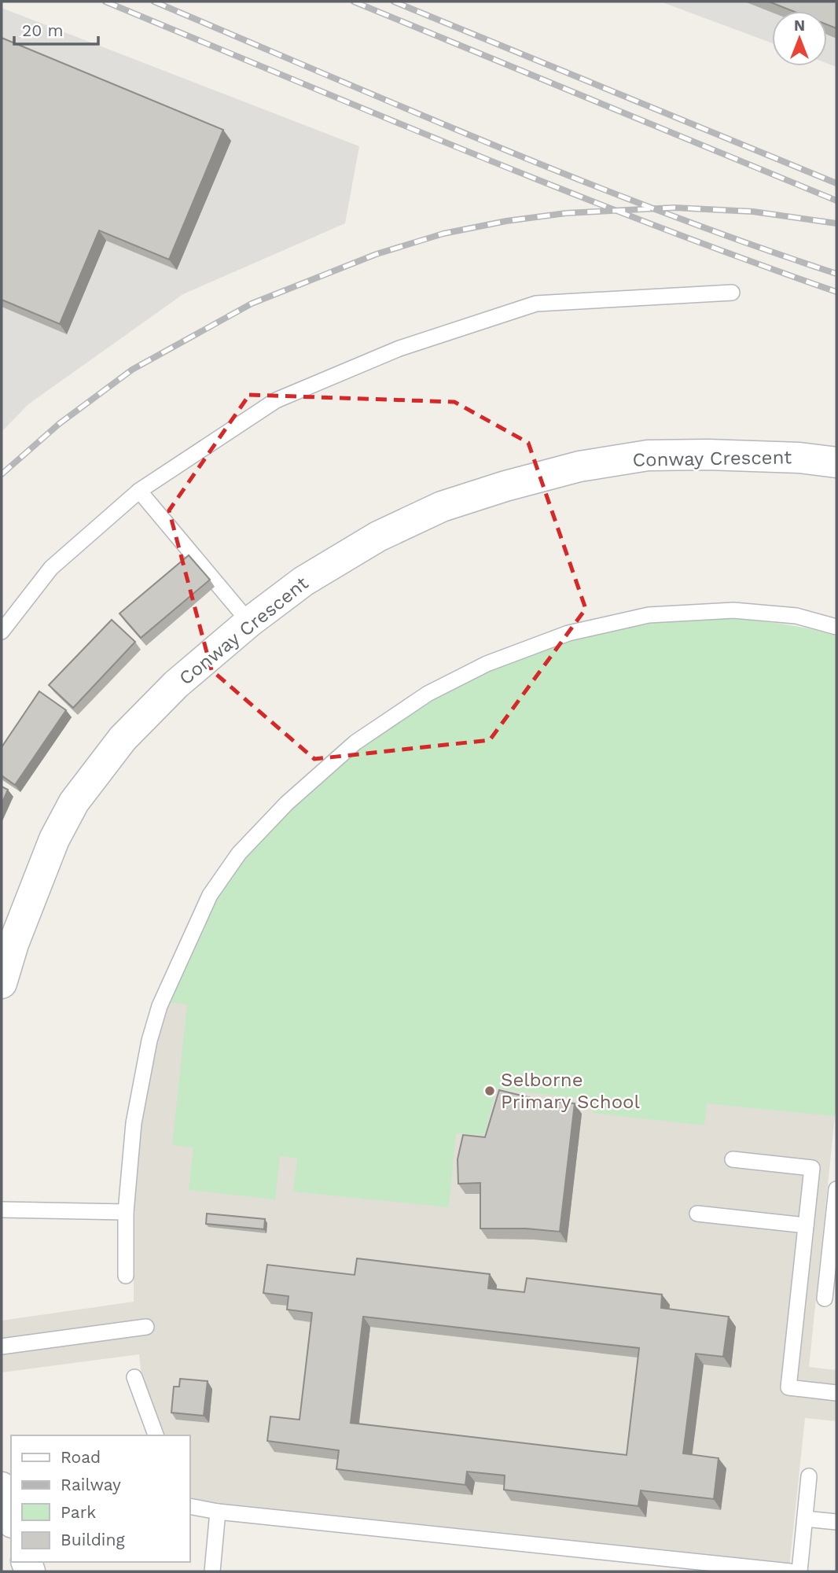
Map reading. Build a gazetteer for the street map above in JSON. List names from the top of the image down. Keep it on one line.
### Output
{"streets":{"street":["Conway Crescent"]},"places":["Selborne Primary School"],"legend":["Road","Railway","Park","Building"],"scale_bar":"20 m","north":"top"}
